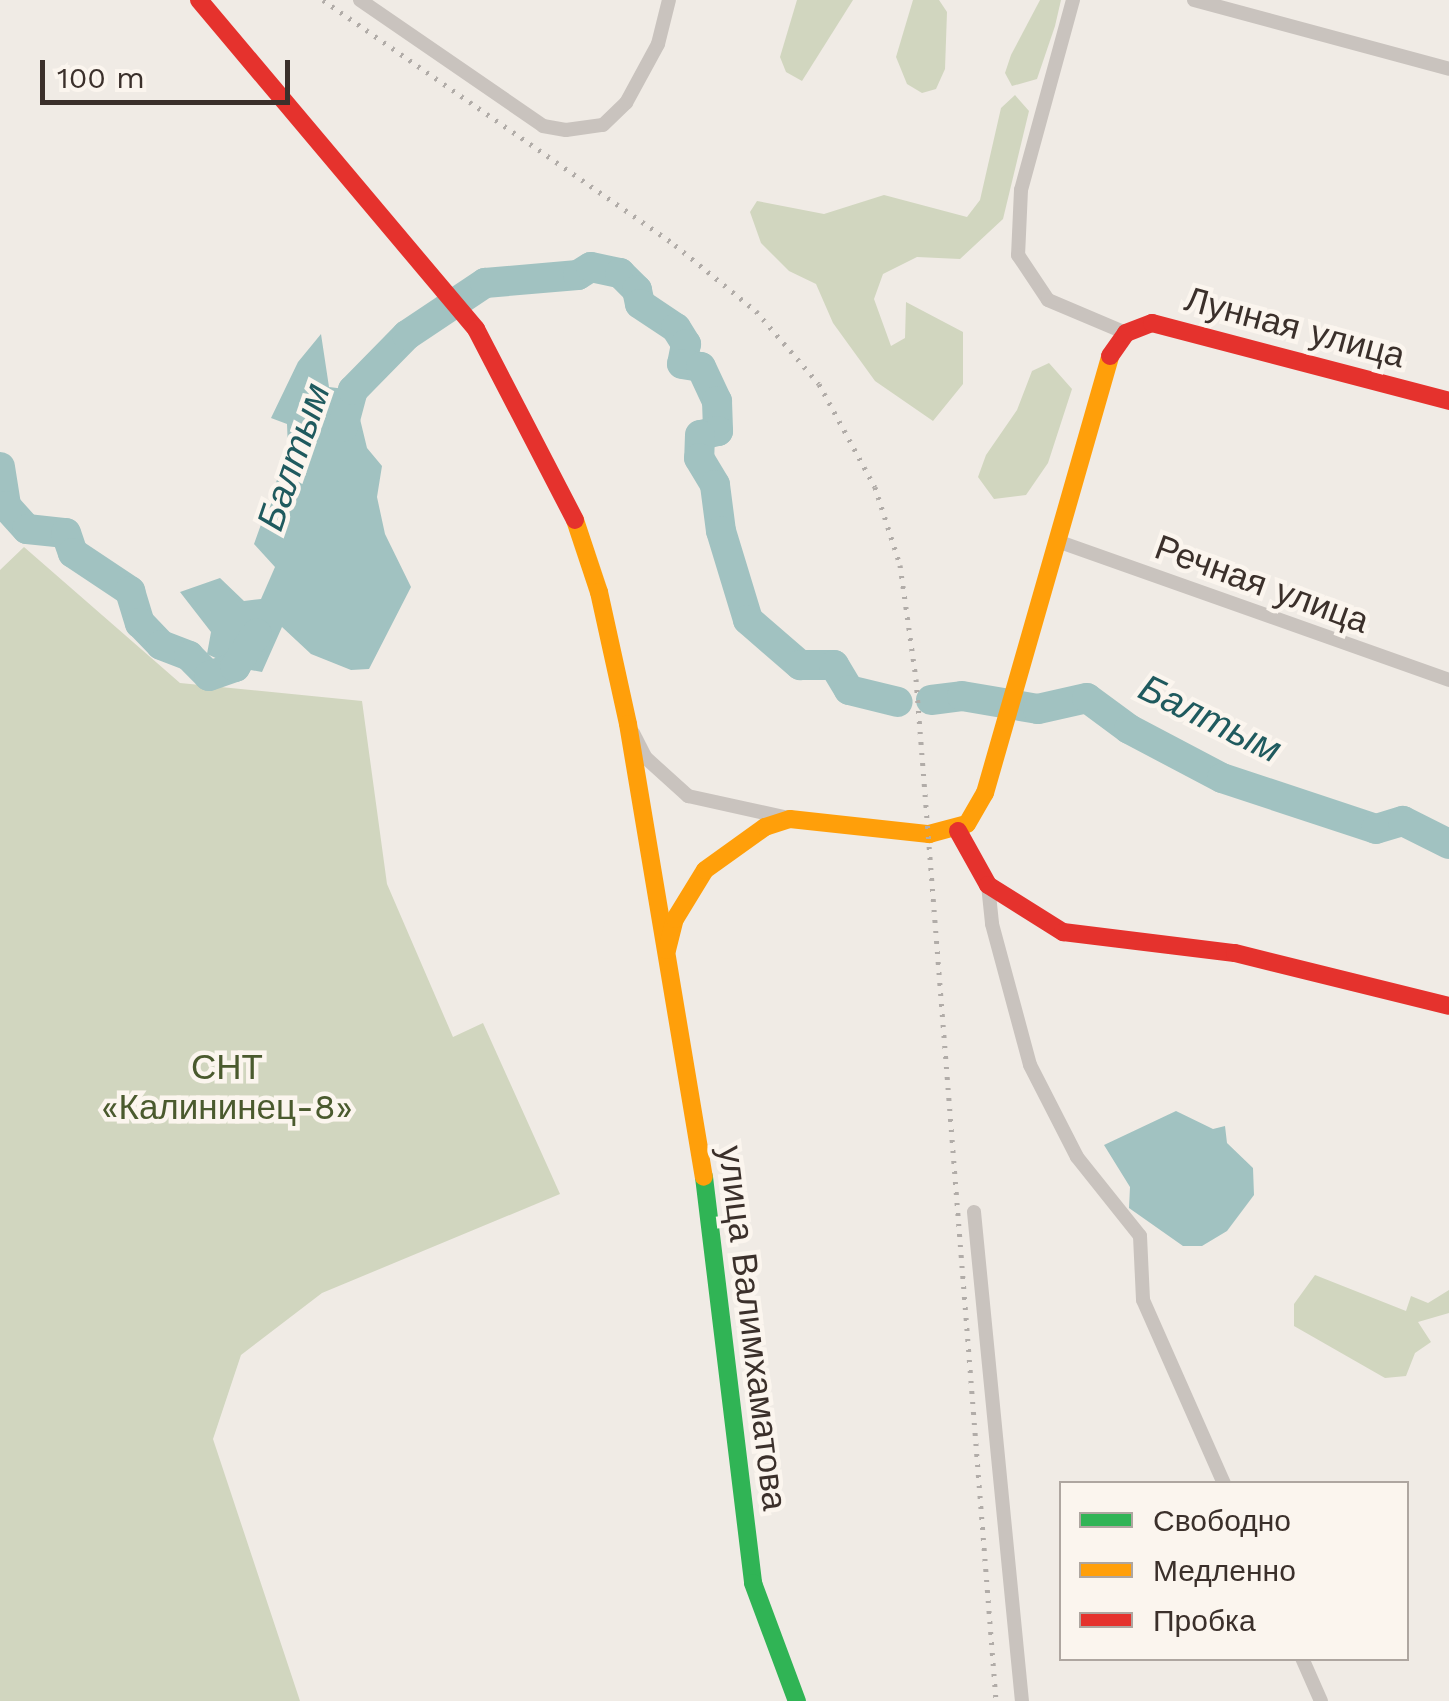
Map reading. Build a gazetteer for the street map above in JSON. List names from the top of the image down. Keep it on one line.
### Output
{"streets":{"street":["Лунная улица","Речная улица","улица Валимхаматова"]},"water":["Балтым"],"parks":["СНТ «Калининец-8»"],"legend":["Свободно","Медленно","Пробка"],"scale_bar":"100 m"}
